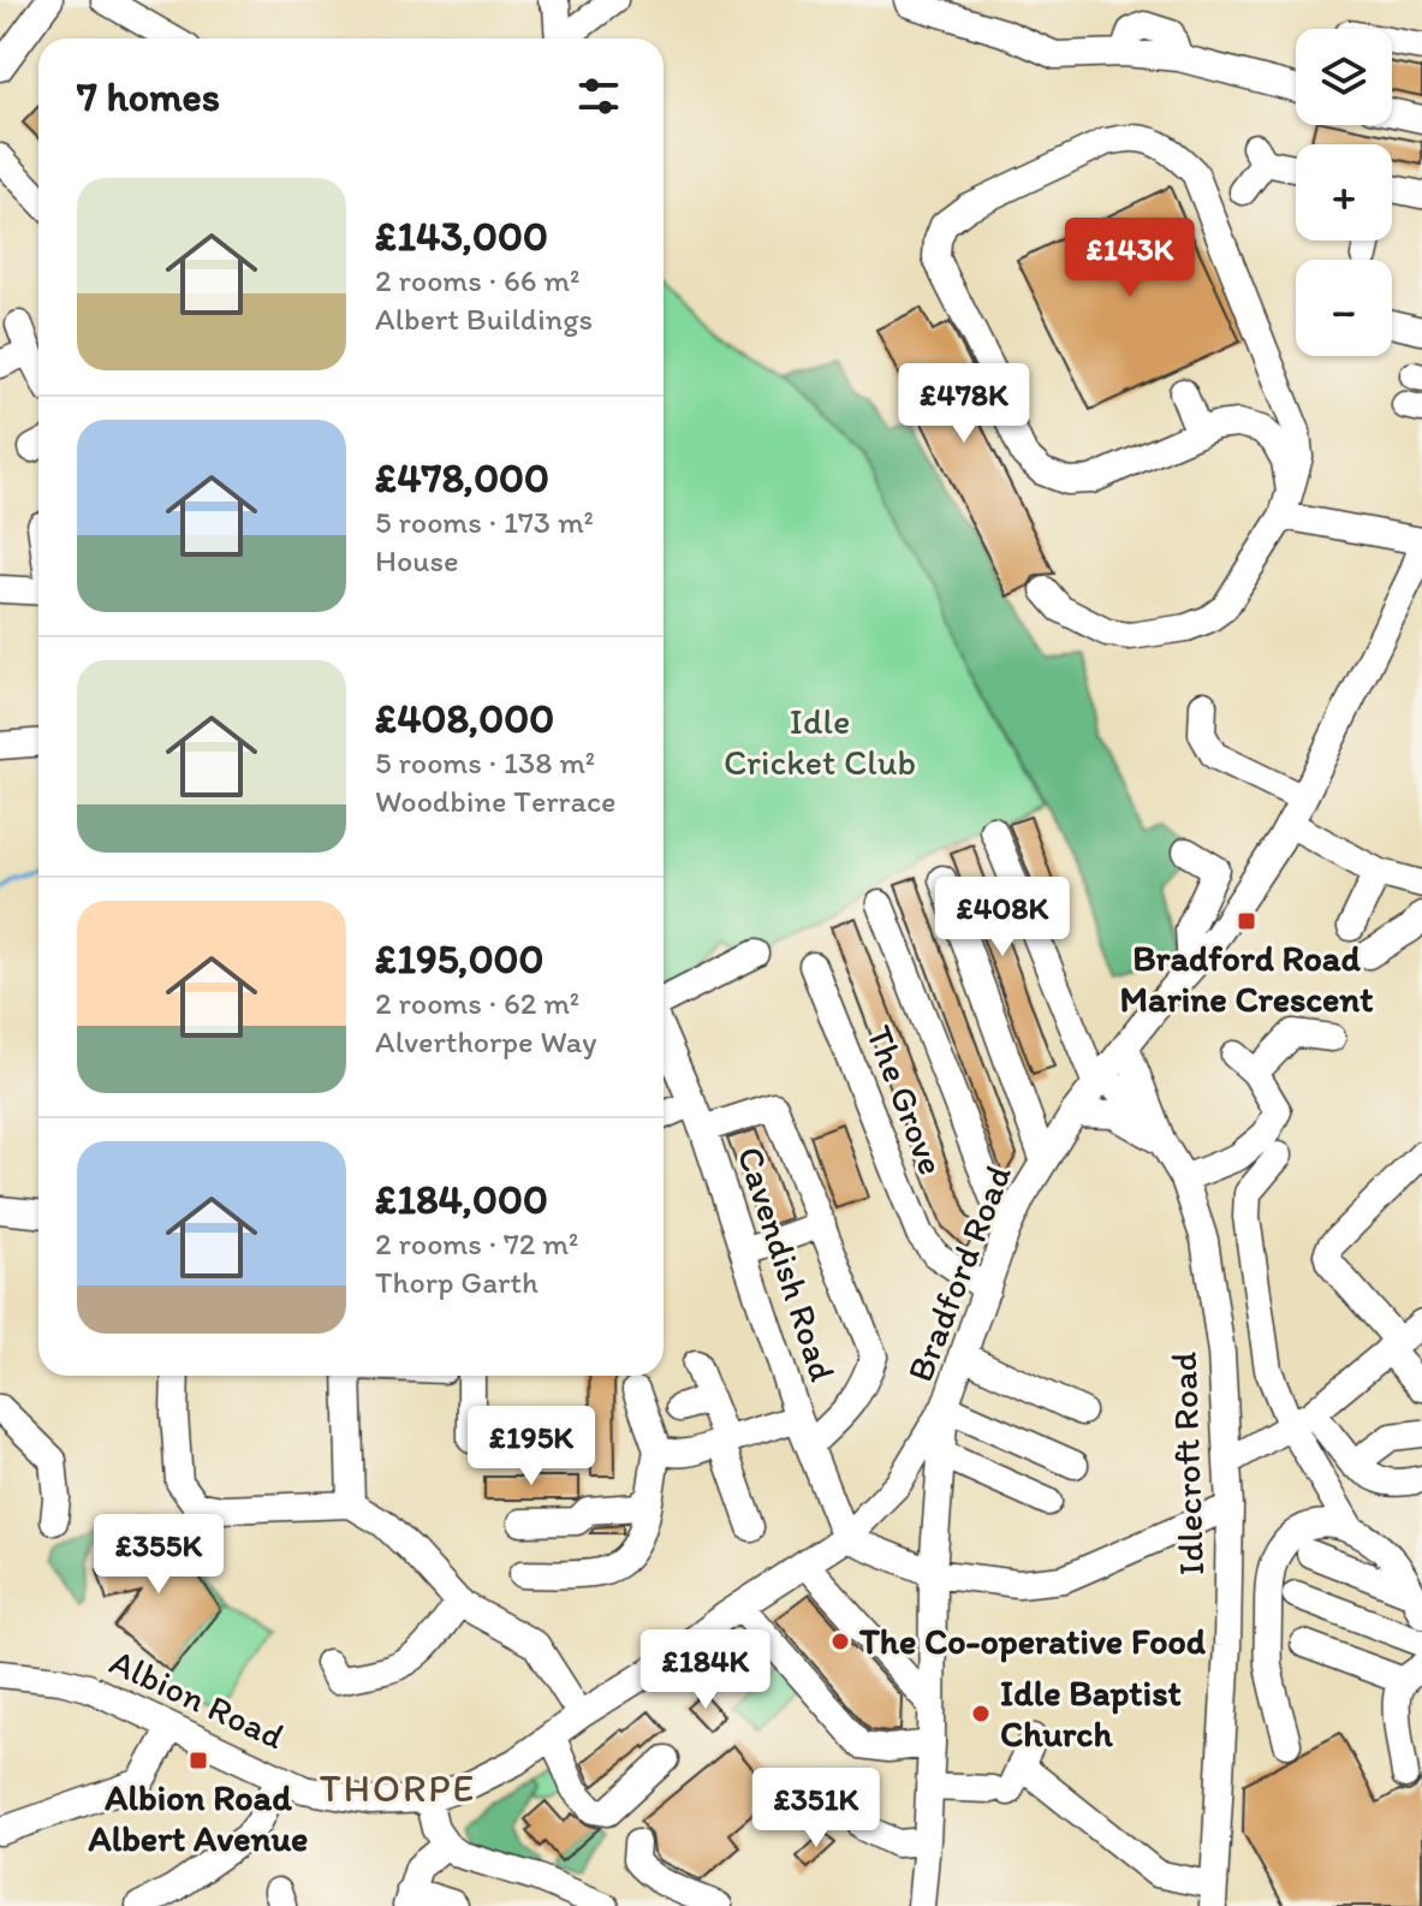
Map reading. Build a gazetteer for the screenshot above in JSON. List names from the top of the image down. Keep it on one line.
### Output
{"streets":{"street":["The Grove","Cavendish Road","Bradford Road","Idlecroft Road","Albion Road"]},"crossings":[["The Grove","Bradford Road"],["Cavendish Road","Albion Road"],["Bradford Road","Idlecroft Road"],["Bradford Road","Albion Road"]],"districts":["THORPE"],"parks":["Idle Cricket Club"],"places":{"transit":["Bradford Road Marine Crescent","Albion Road Albert Avenue"],"other":["The Co-operative Food","Idle Baptist Church"]},"page":{"map_buttons":["+","−"],"heading":"7 homes","list":[{"name":"£143,000","note":"2 rooms · 66 m² · Albert Buildings"},{"name":"£478,000","note":"5 rooms · 173 m² · House"},{"name":"£408,000","note":"5 rooms · 138 m² · Woodbine Terrace"},{"name":"£195,000","note":"2 rooms · 62 m² · Alverthorpe Way"},{"name":"£184,000","note":"2 rooms · 72 m² · Thorp Garth"}],"price":["£143K","£478K","£408K","£195K","£355K","£184K","£351K"]}}
